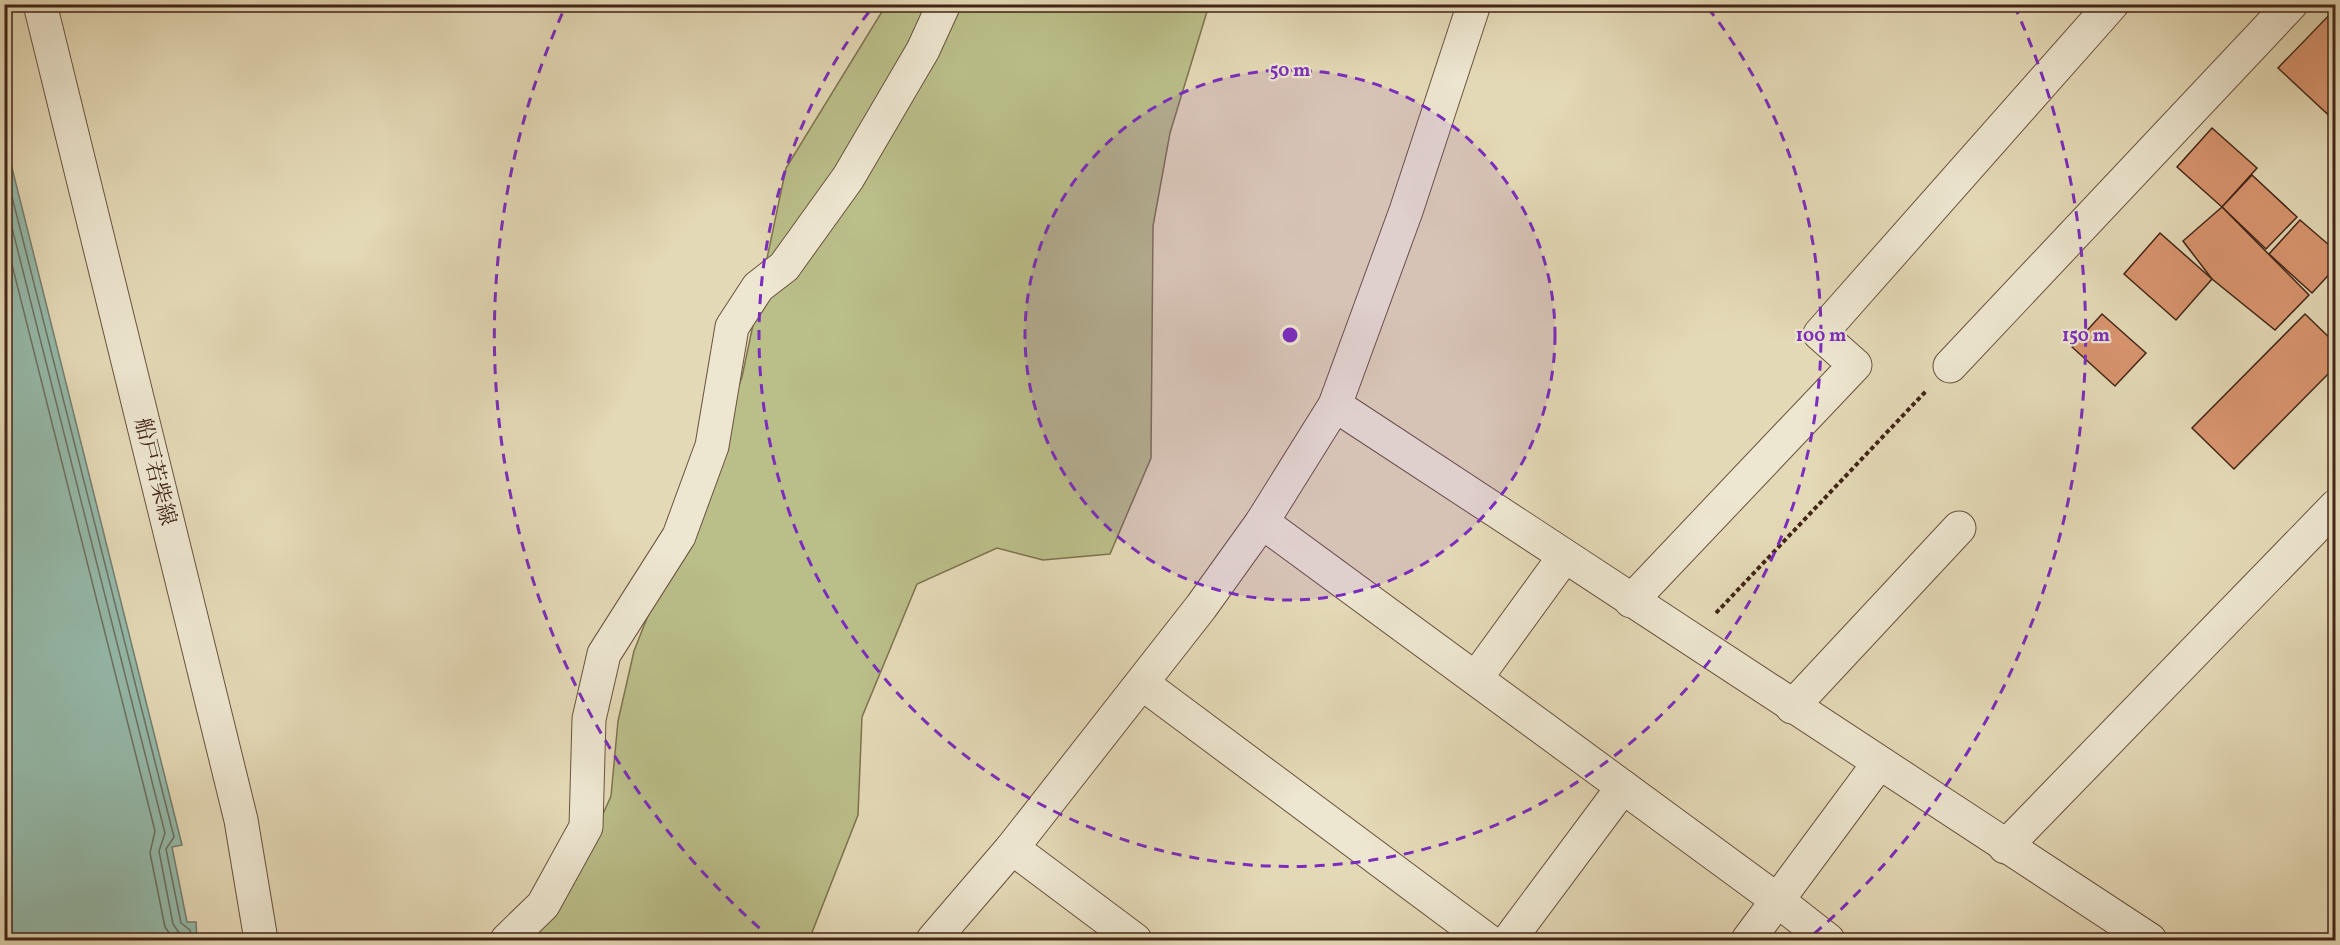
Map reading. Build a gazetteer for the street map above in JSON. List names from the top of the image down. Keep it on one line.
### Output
{"streets":{"street":["船戸若柴線"]},"rings":["50 m","100 m","150 m"]}
